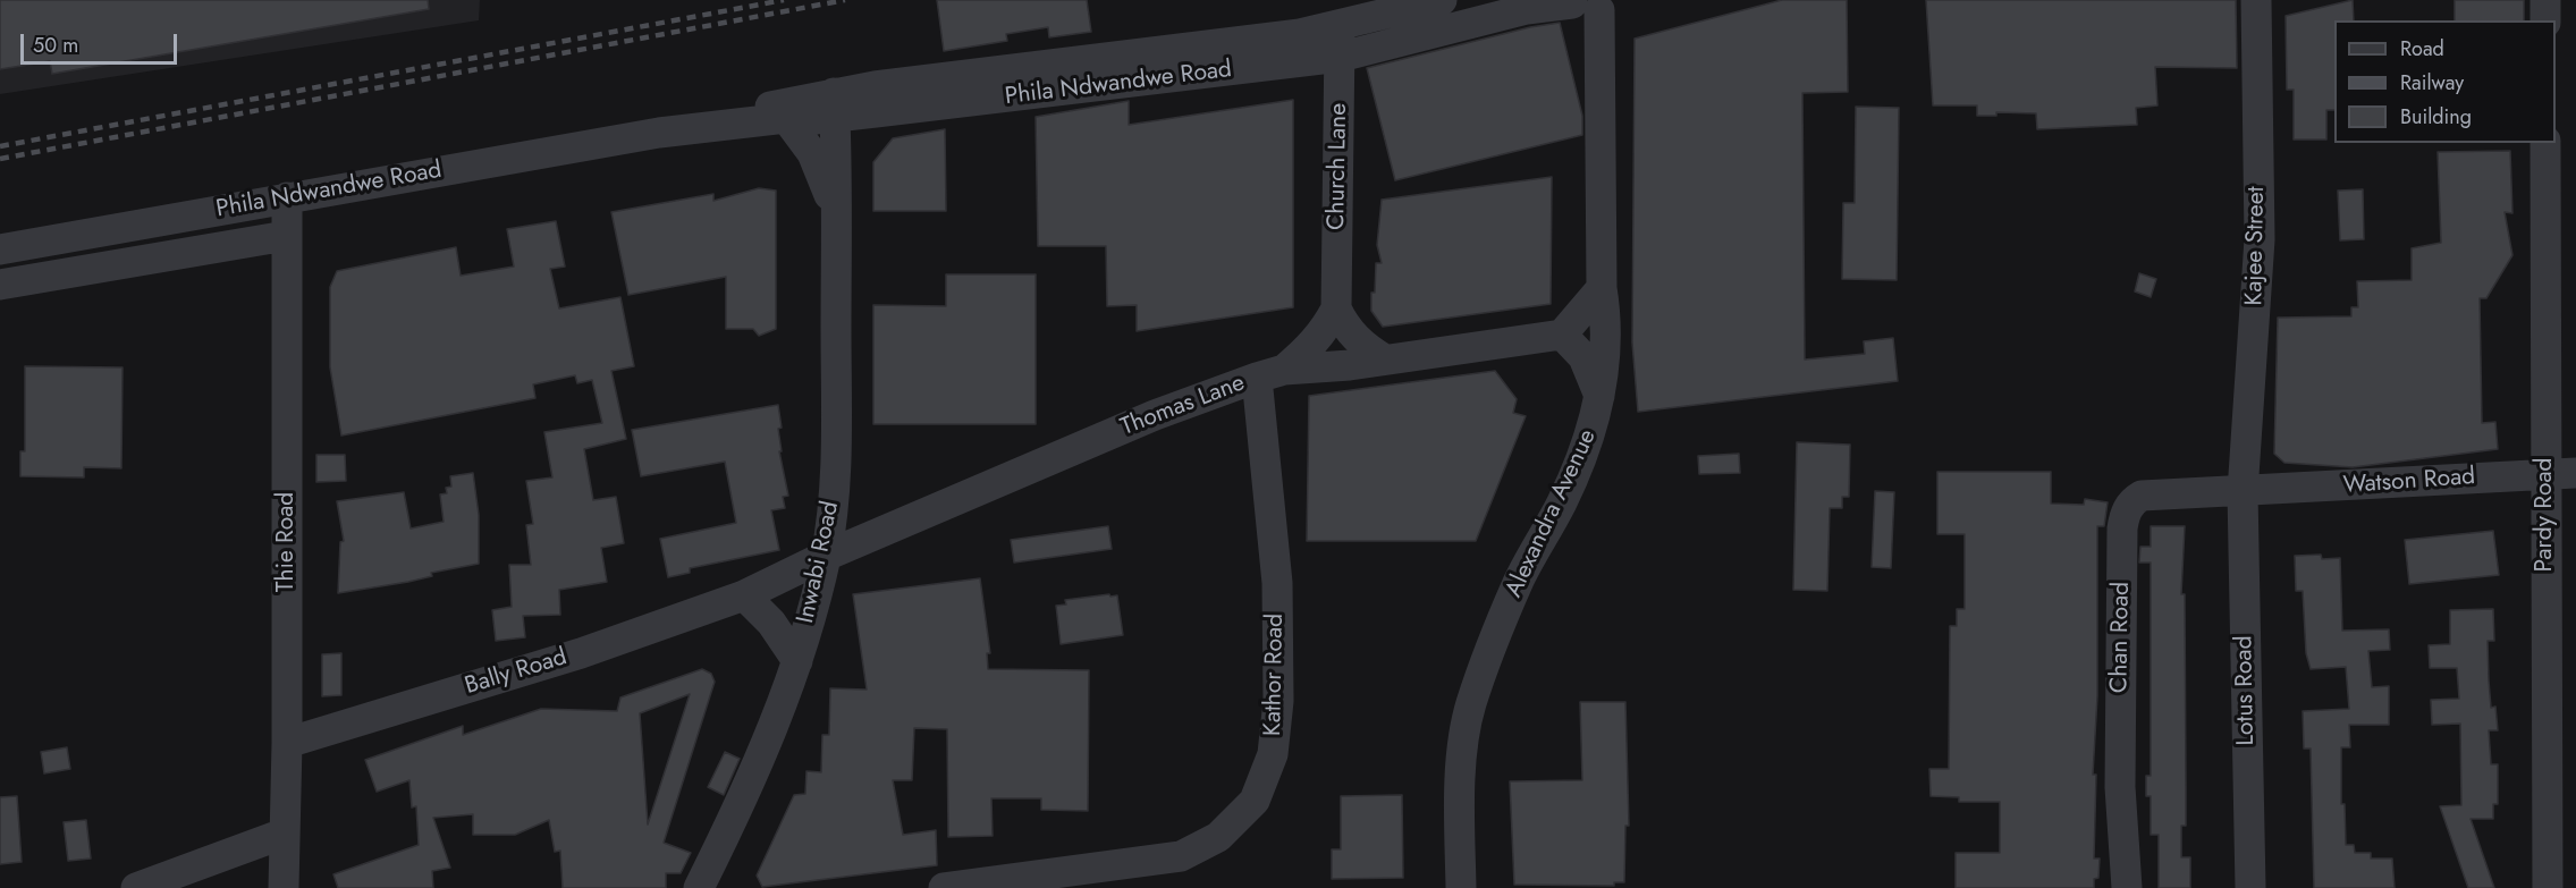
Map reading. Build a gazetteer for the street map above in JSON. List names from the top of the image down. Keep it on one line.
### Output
{"streets":{"street":["Phila Ndwandwe Road","Church Lane","Kajee Street","Thomas Lane","Watson Road","Alexandra Avenue","Pardy Road","Thie Road","Inwabi Road","Chan Road","Bally Road","Kathor Road","Lotus Road"]},"crossings":[["Phila Ndwandwe Road","Church Lane"],["Phila Ndwandwe Road","Alexandra Avenue"],["Phila Ndwandwe Road","Thie Road"],["Phila Ndwandwe Road","Inwabi Road"],["Church Lane","Thomas Lane"],["Church Lane","Kathor Road"],["Kajee Street","Watson Road"],["Kajee Street","Chan Road"],["Kajee Street","Lotus Road"],["Thomas Lane","Inwabi Road"],["Thomas Lane","Bally Road"],["Thomas Lane","Kathor Road"],["Watson Road","Pardy Road"],["Watson Road","Chan Road"],["Watson Road","Lotus Road"],["Thie Road","Bally Road"],["Inwabi Road","Bally Road"],["Chan Road","Lotus Road"]],"legend":["Road","Railway","Building"],"scale_bar":"50 m"}
